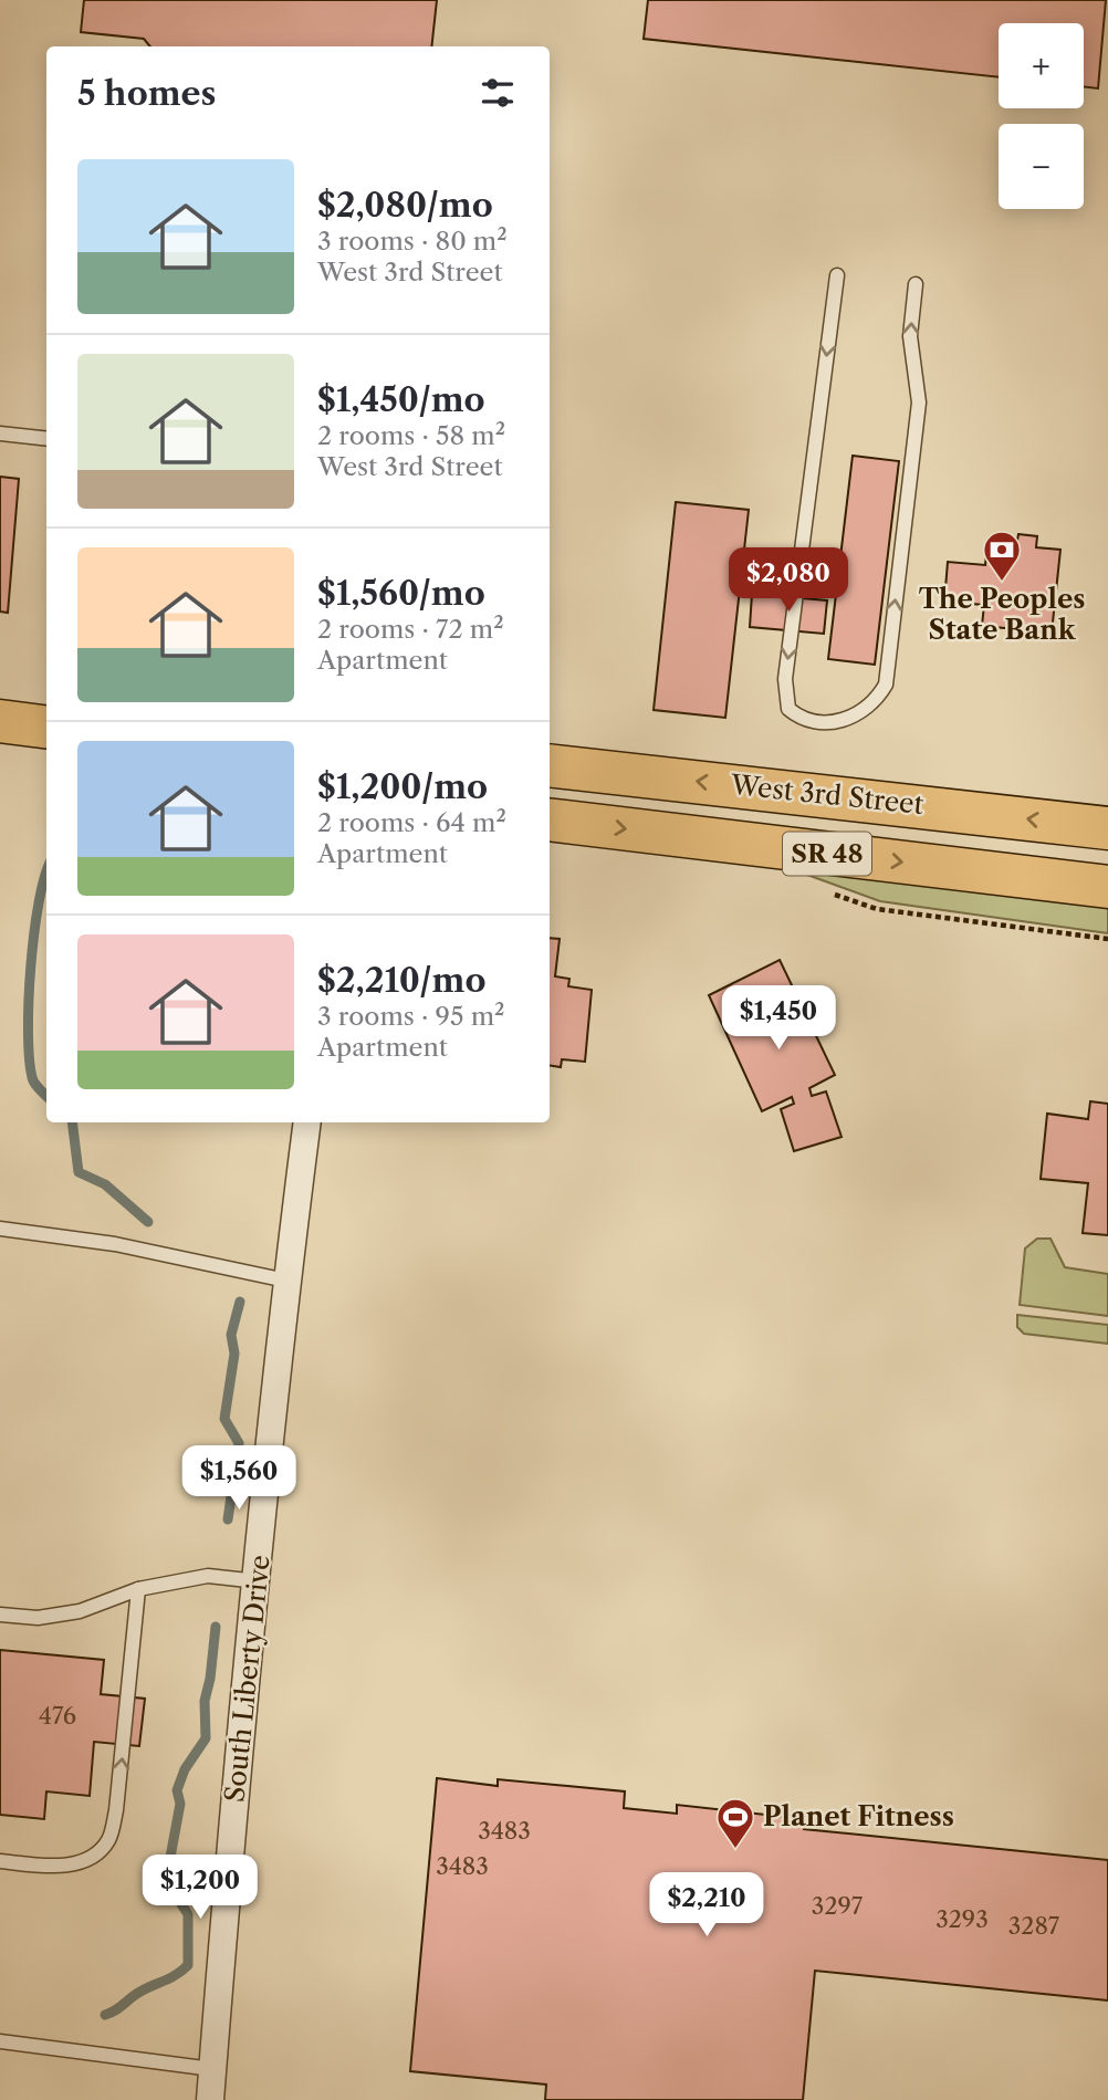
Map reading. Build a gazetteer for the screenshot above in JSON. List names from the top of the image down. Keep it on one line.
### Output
{"streets":{"main road":["West 3rd Street","SR 48"],"street":["South Liberty Drive"]},"places":{"bank":["The Peoples State Bank"],"sports":["Planet Fitness"]},"house_numbers":["476","3483","3483","3297","3293","3287"],"page":{"map_buttons":["+","−"],"heading":"5 homes","list":[{"name":"$2,080/mo","note":"3 rooms · 80 m² · West 3rd Street"},{"name":"$1,450/mo","note":"2 rooms · 58 m² · West 3rd Street"},{"name":"$1,560/mo","note":"2 rooms · 72 m² · Apartment"},{"name":"$1,200/mo","note":"2 rooms · 64 m² · Apartment"},{"name":"$2,210/mo","note":"3 rooms · 95 m² · Apartment"}],"price":["$2,080","$1,450","$1,560","$1,200","$2,210"]}}
